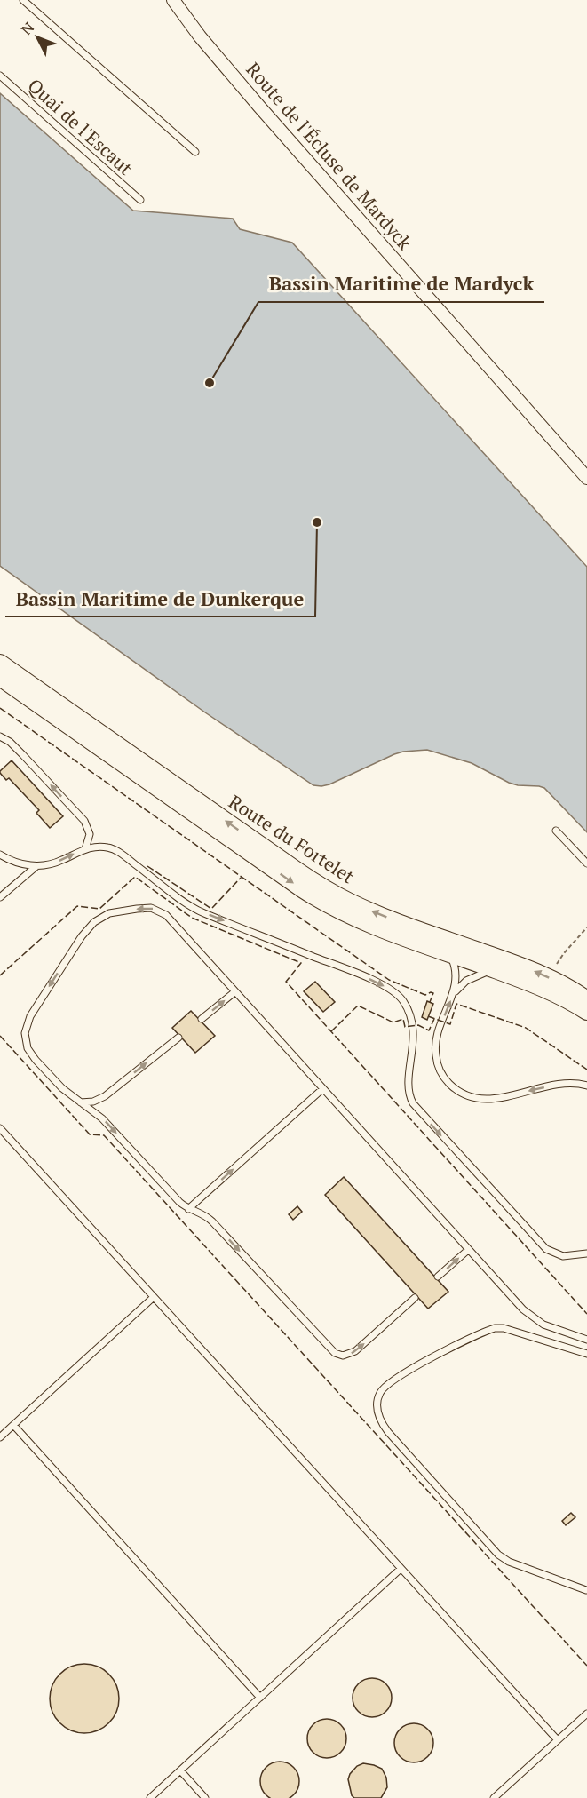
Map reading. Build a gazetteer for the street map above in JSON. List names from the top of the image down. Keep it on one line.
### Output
{"streets":{"main road":["Route du Fortelet"],"street":["Route de l'Écluse de Mardyck"],"lane":["Quai de l'Escaut"]},"places":["Bassin Maritime de Mardyck","Bassin Maritime de Dunkerque"],"north":"top left"}
